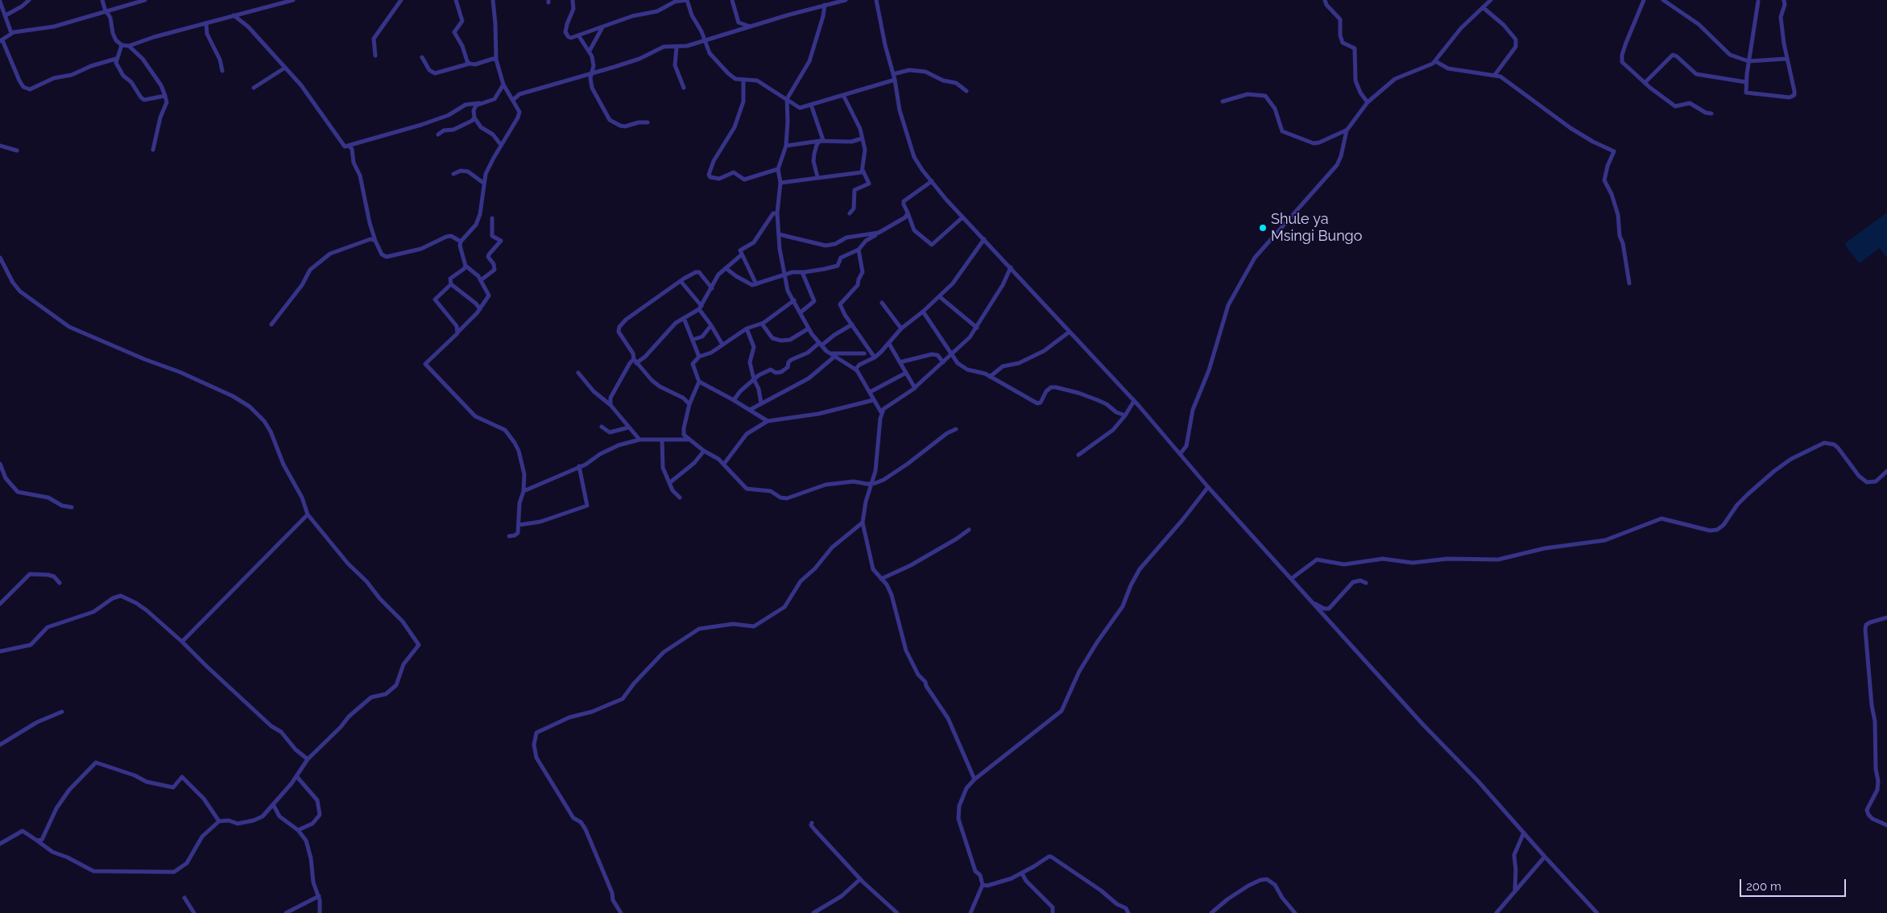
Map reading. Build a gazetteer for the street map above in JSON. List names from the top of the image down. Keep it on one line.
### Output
{"places":["Shule ya Msingi Bungo"],"scale_bar":"200 m"}
